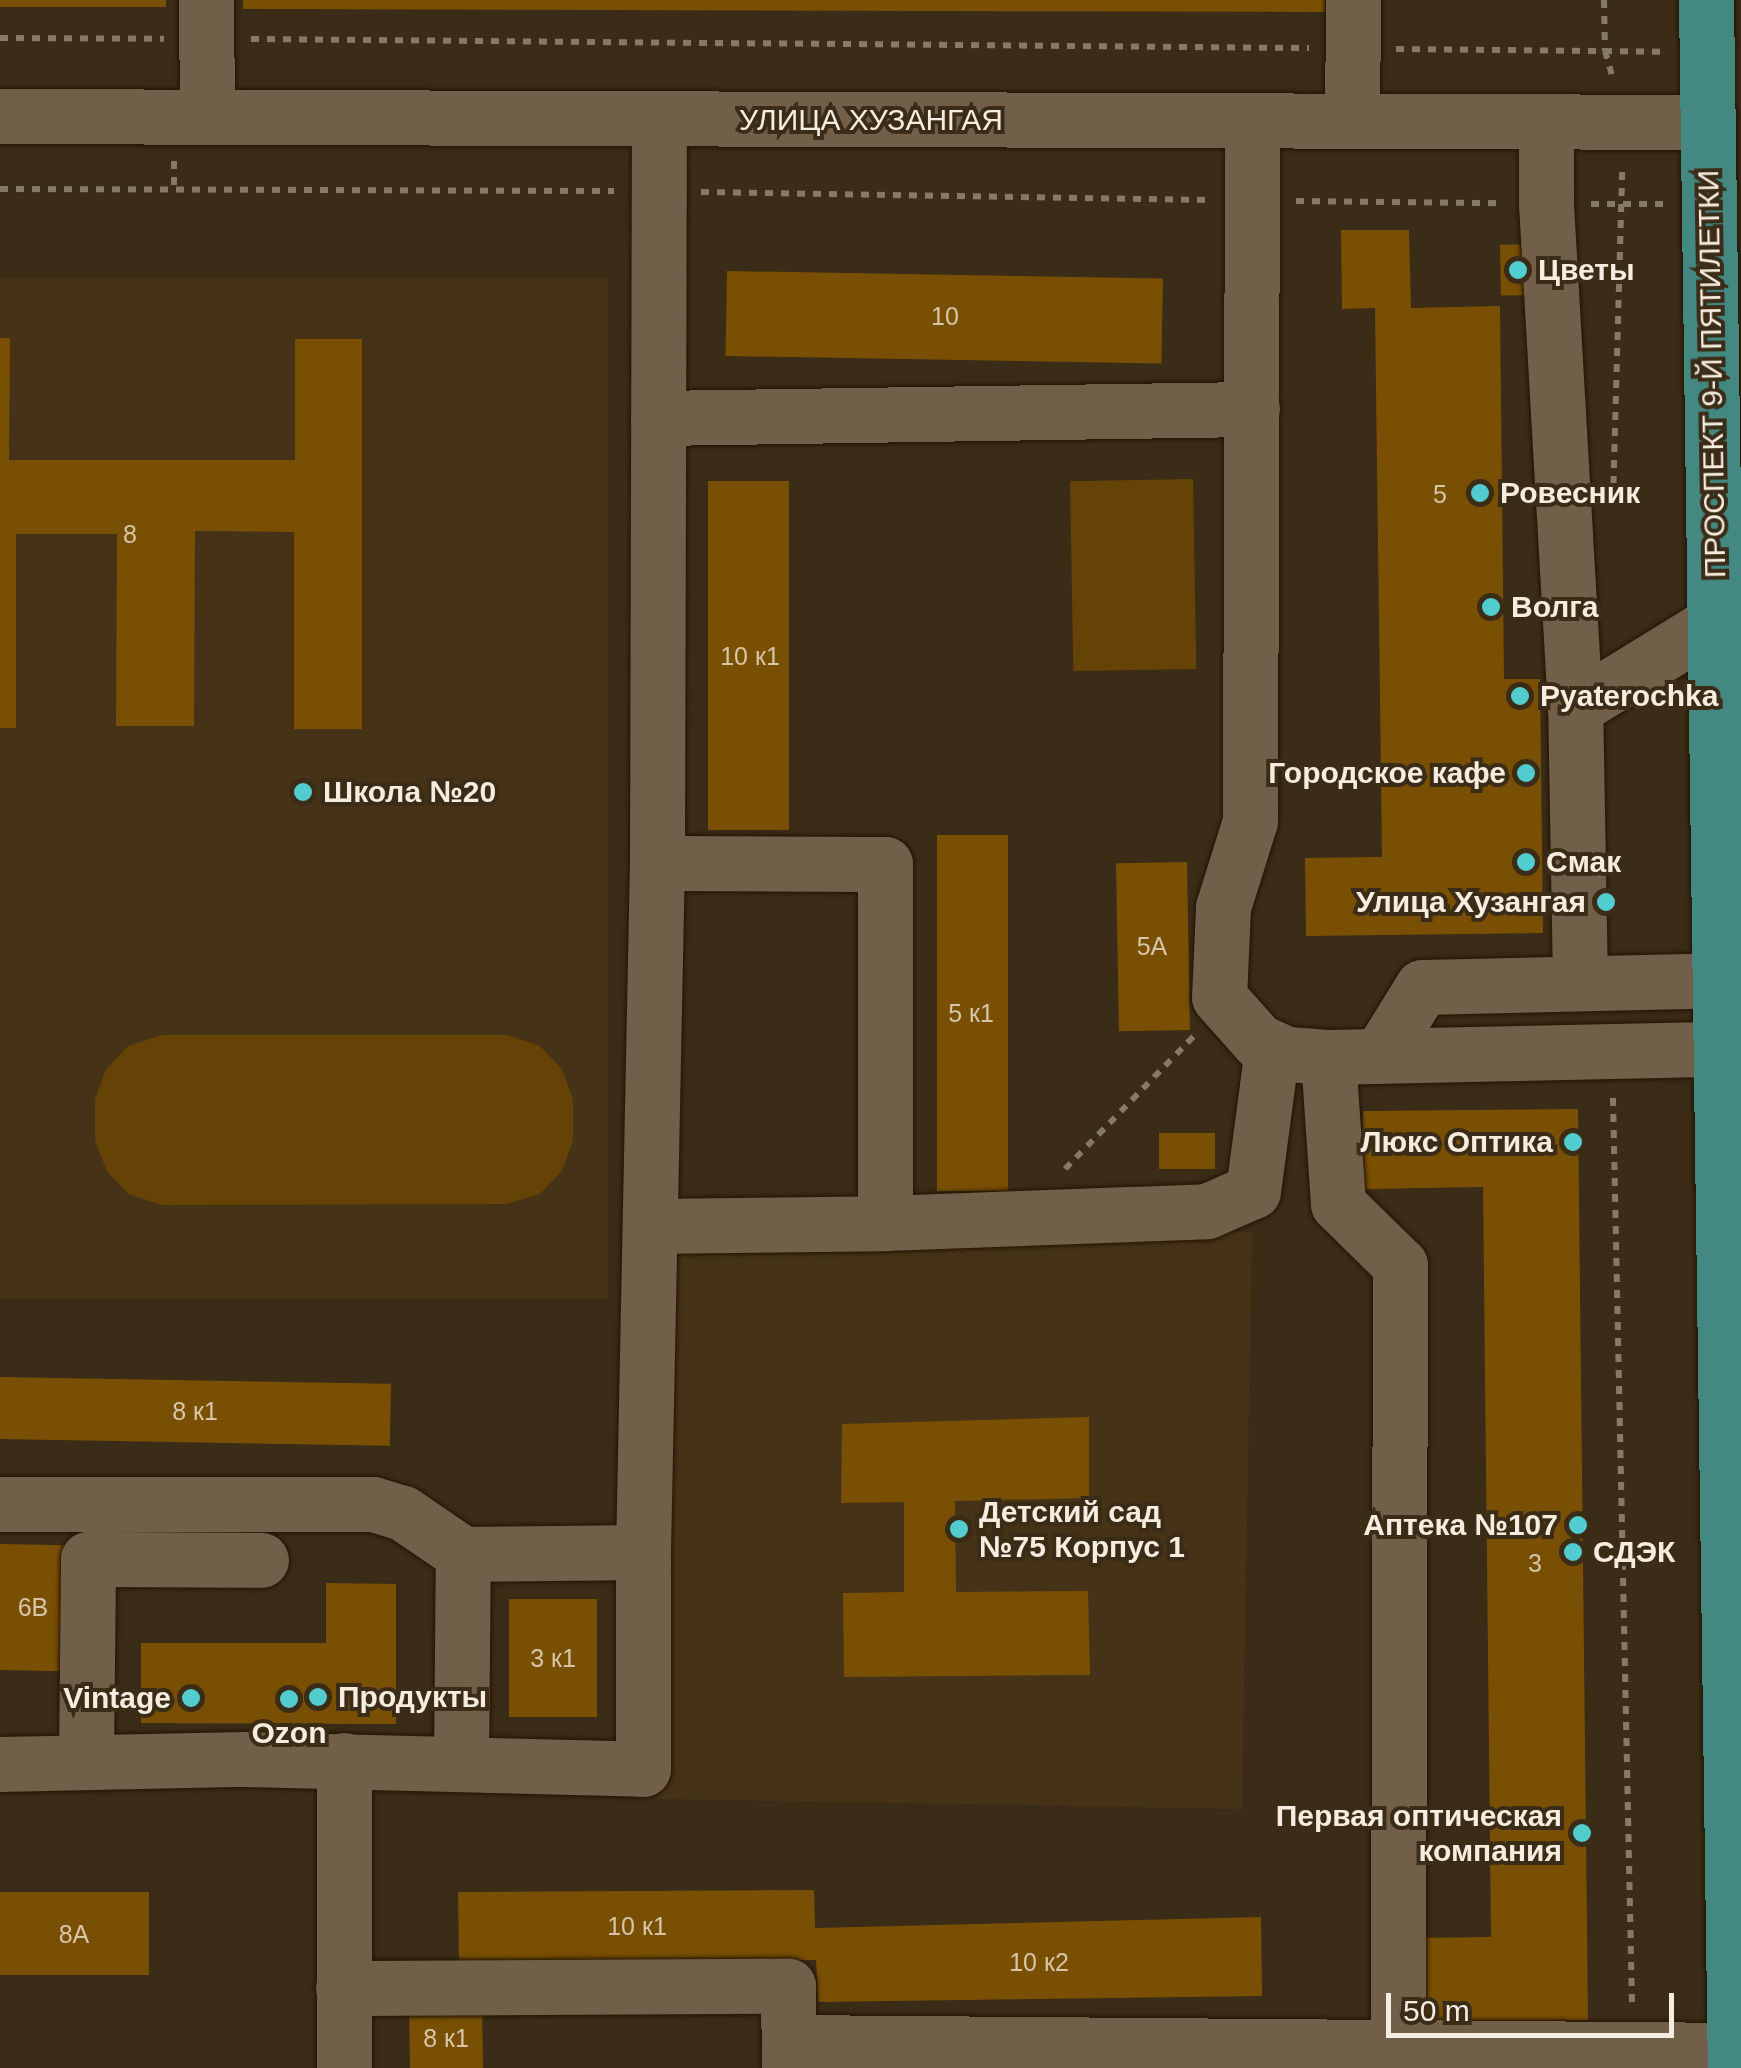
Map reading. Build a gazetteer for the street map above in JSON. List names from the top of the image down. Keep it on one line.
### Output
{"streets":{"main road":["ПРОСПЕКТ 9-Й ПЯТИЛЕТКИ"],"street":["УЛИЦА ХУЗАНГАЯ"]},"crossings":[["УЛИЦА ХУЗАНГАЯ","ПРОСПЕКТ 9-Й ПЯТИЛЕТКИ"]],"places":["Цветы","Ровесник","Волга","Pyaterochka","Городское кафе","Школа №20","Смак","Улица Хузангая","Люкс Оптика","Аптека №107","Детский сад №75 Корпус 1","СДЭК","Продукты","Vintage","Ozon","Первая оптическая компания"],"house_numbers":["10","5","8","10 к1","5А","5 к1","8 к1","3","6В","3 к1","10 к1","8А","10 к2","8 к1"],"scale_bar":"50 m"}
